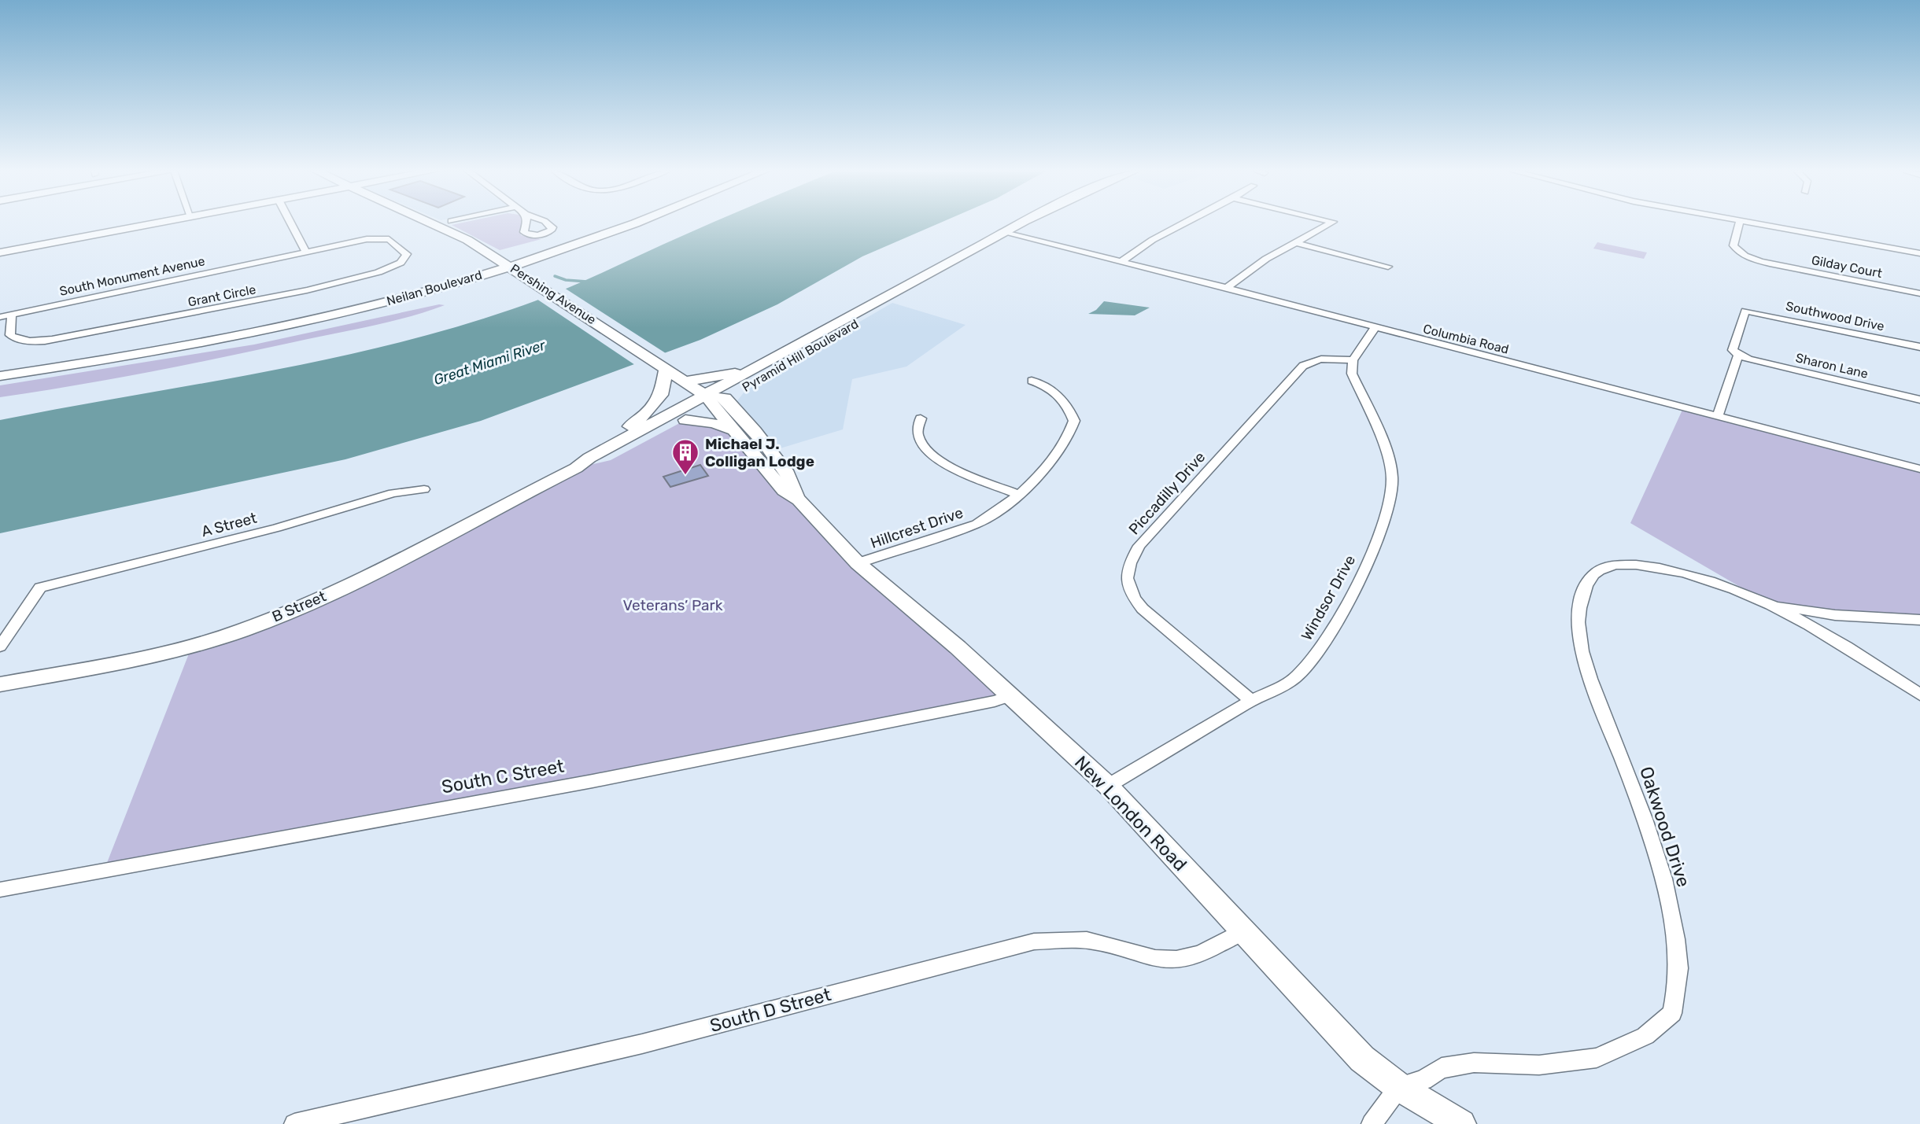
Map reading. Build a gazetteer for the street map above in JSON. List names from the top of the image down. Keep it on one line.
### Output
{"streets":{"main road":["Neilan Boulevard","Pershing Avenue","Pyramid Hill Boulevard"],"street":["Gilday Court","South Monument Avenue","Grant Circle","Southwood Drive","Columbia Road","Sharon Lane","Piccadilly Drive","A Street","Hillcrest Drive","Windsor Drive","B Street","South C Street","New London Road","Oakwood Drive","South D Street"]},"crossings":[["South Monument Avenue","Grant Circle"],["Neilan Boulevard","Pershing Avenue"],["Pershing Avenue","Pyramid Hill Boulevard"],["Pershing Avenue","B Street"],["Pershing Avenue","New London Road"],["Southwood Drive","Sharon Lane"],["Columbia Road","Pyramid Hill Boulevard"],["Pyramid Hill Boulevard","B Street"],["Pyramid Hill Boulevard","New London Road"],["Piccadilly Drive","Windsor Drive"],["Hillcrest Drive","New London Road"],["Windsor Drive","New London Road"],["B Street","New London Road"],["South C Street","New London Road"],["New London Road","Oakwood Drive"],["New London Road","South D Street"]],"water":["Great Miami River"],"parks":["Veterans’ Park"],"places":{"building":["Michael J. Colligan Lodge"]}}
